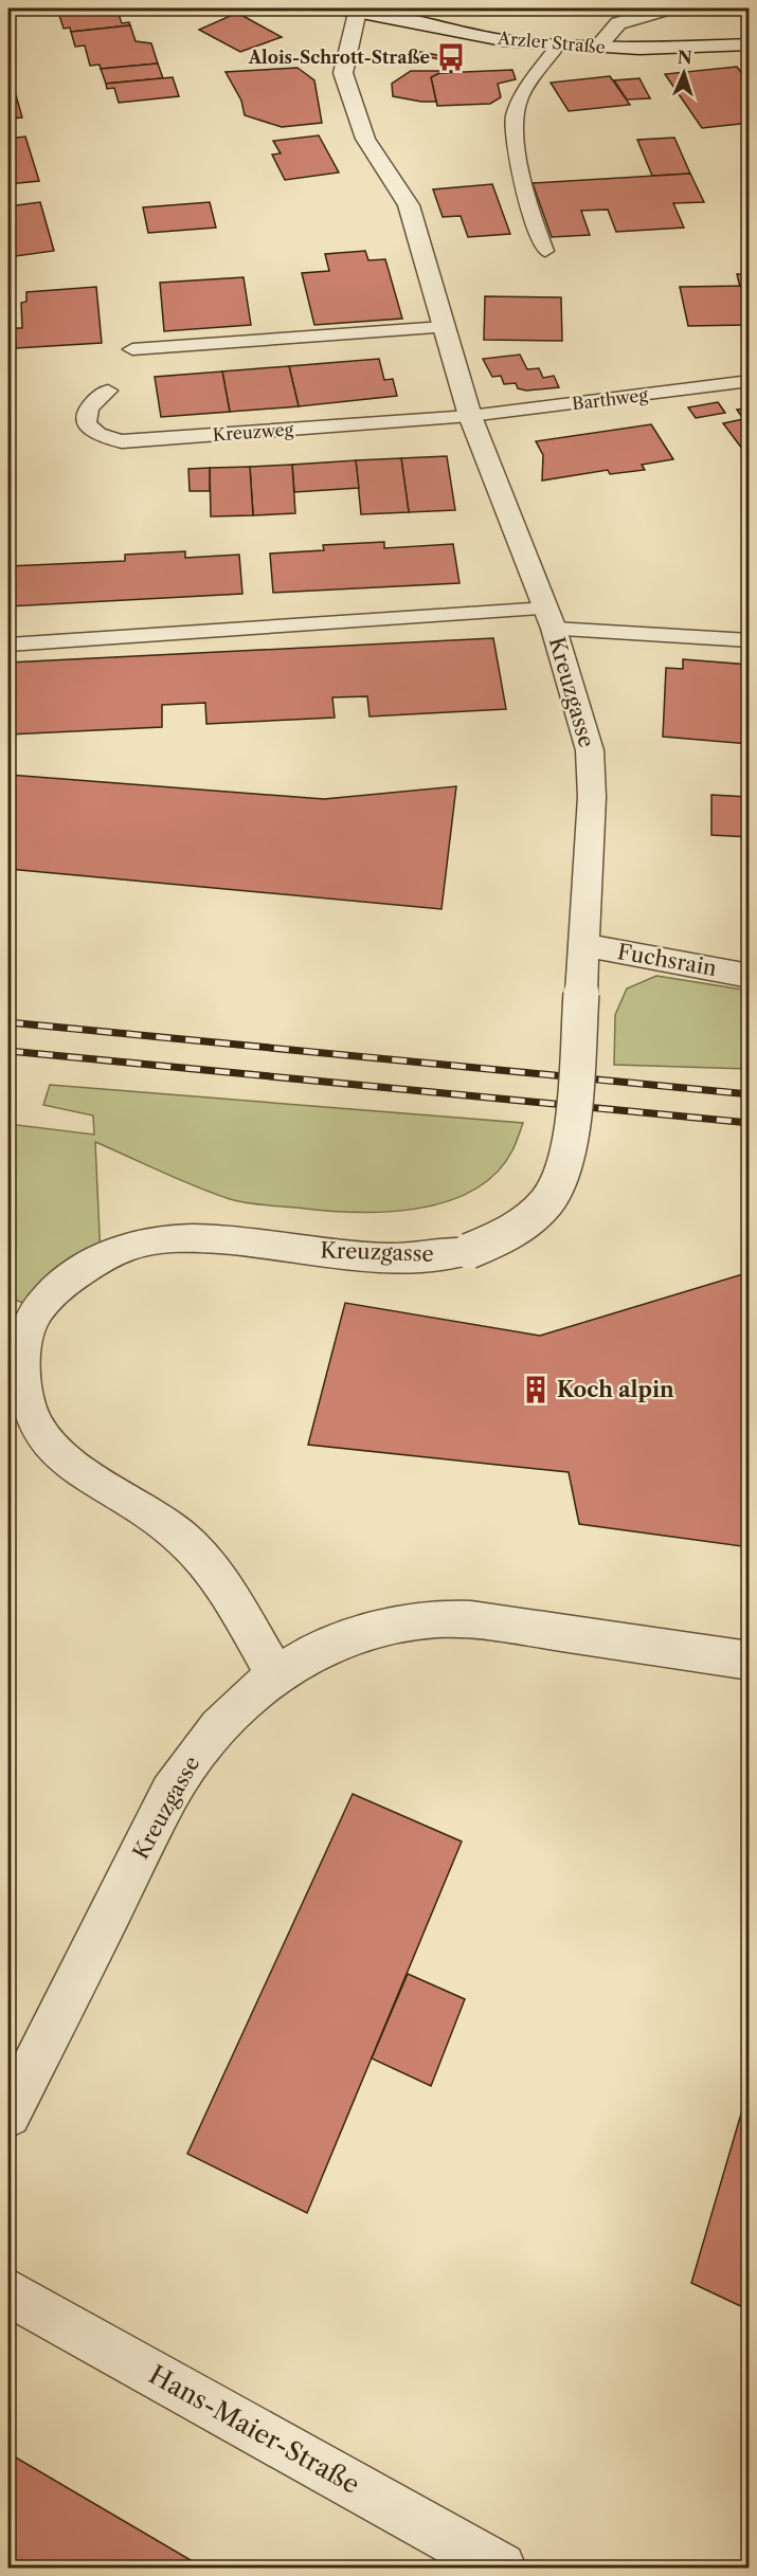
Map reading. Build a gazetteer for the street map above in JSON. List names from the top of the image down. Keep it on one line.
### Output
{"streets":{"street":["Arzler Straße","Kreuzgasse","Fuchsrain","Hans-Maier-Straße"],"lane":["Barthweg","Kreuzweg"]},"crossings":[["Arzler Straße","Kreuzgasse"],["Barthweg","Kreuzweg"],["Barthweg","Kreuzgasse"],["Kreuzweg","Kreuzgasse"],["Kreuzgasse","Fuchsrain"]],"places":{"bus stop":["Alois-Schrott-Straße"],"building":["Koch alpin"]},"north":"top"}
